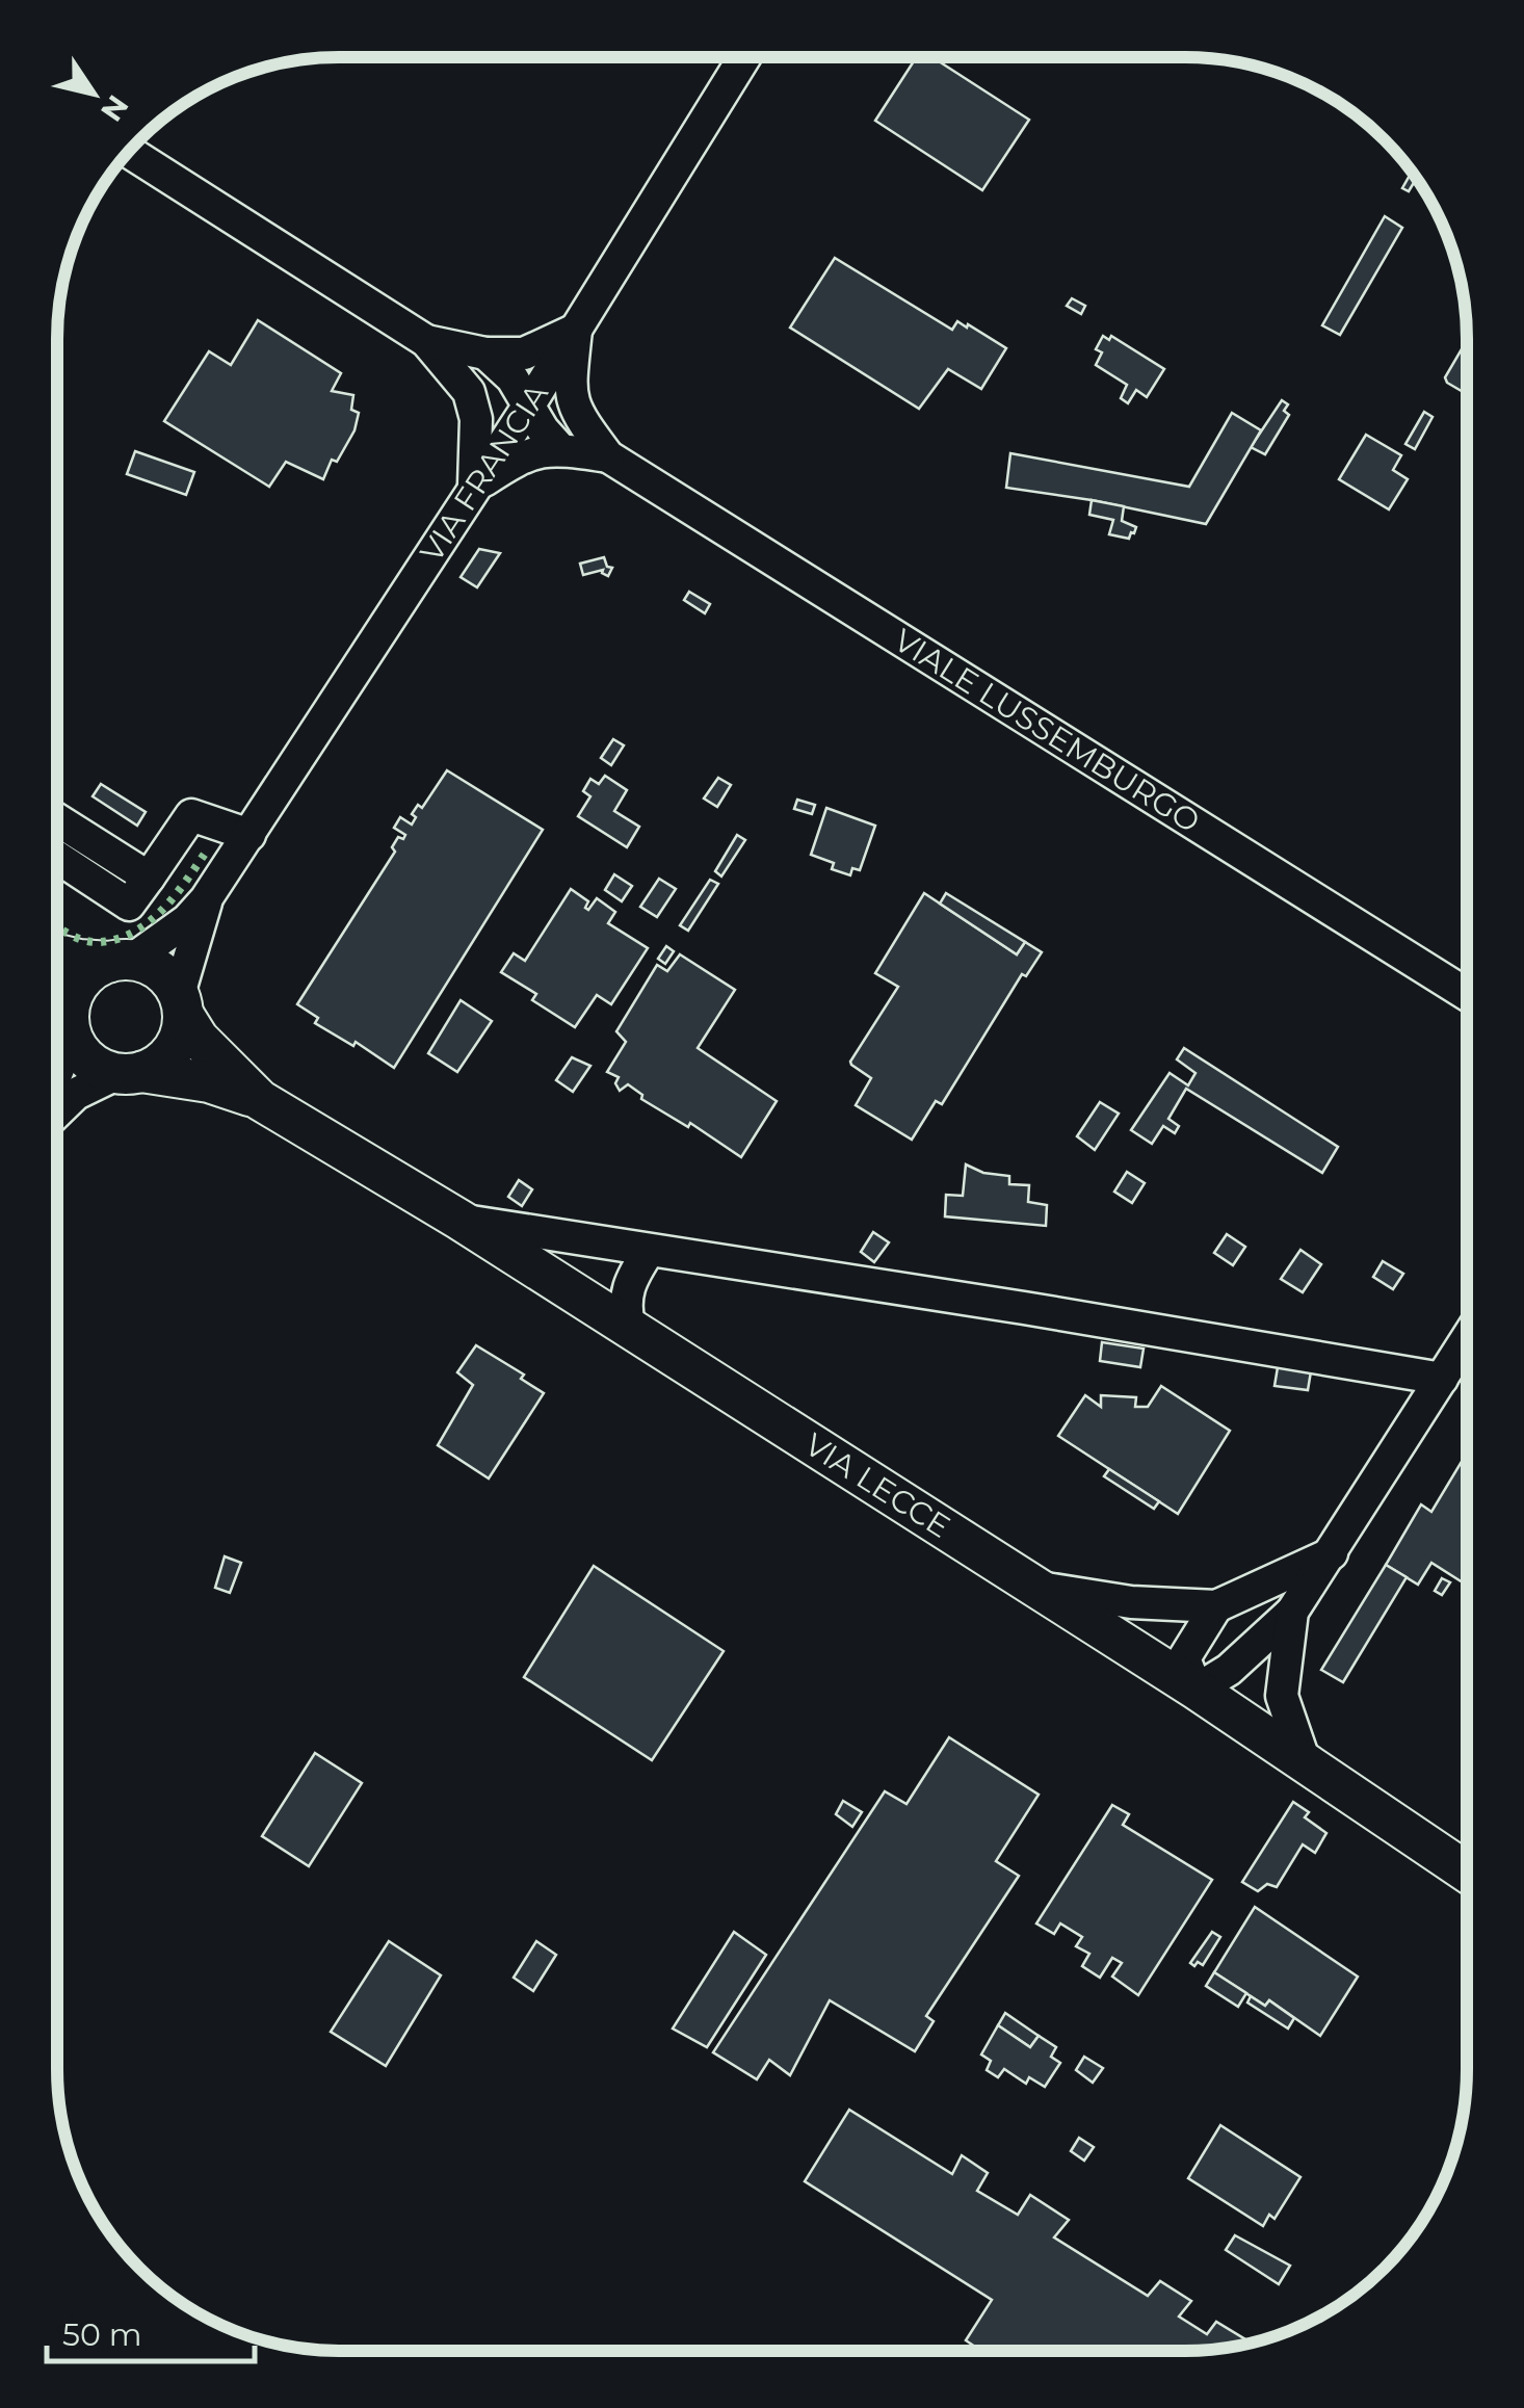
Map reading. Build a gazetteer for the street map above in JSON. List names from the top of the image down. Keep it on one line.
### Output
{"streets":{"main road":["VIA LECCE"],"street":["VIA FRANCIA","VIALE LUSSEMBURGO"]},"scale_bar":"50 m","north":"bottom right"}
